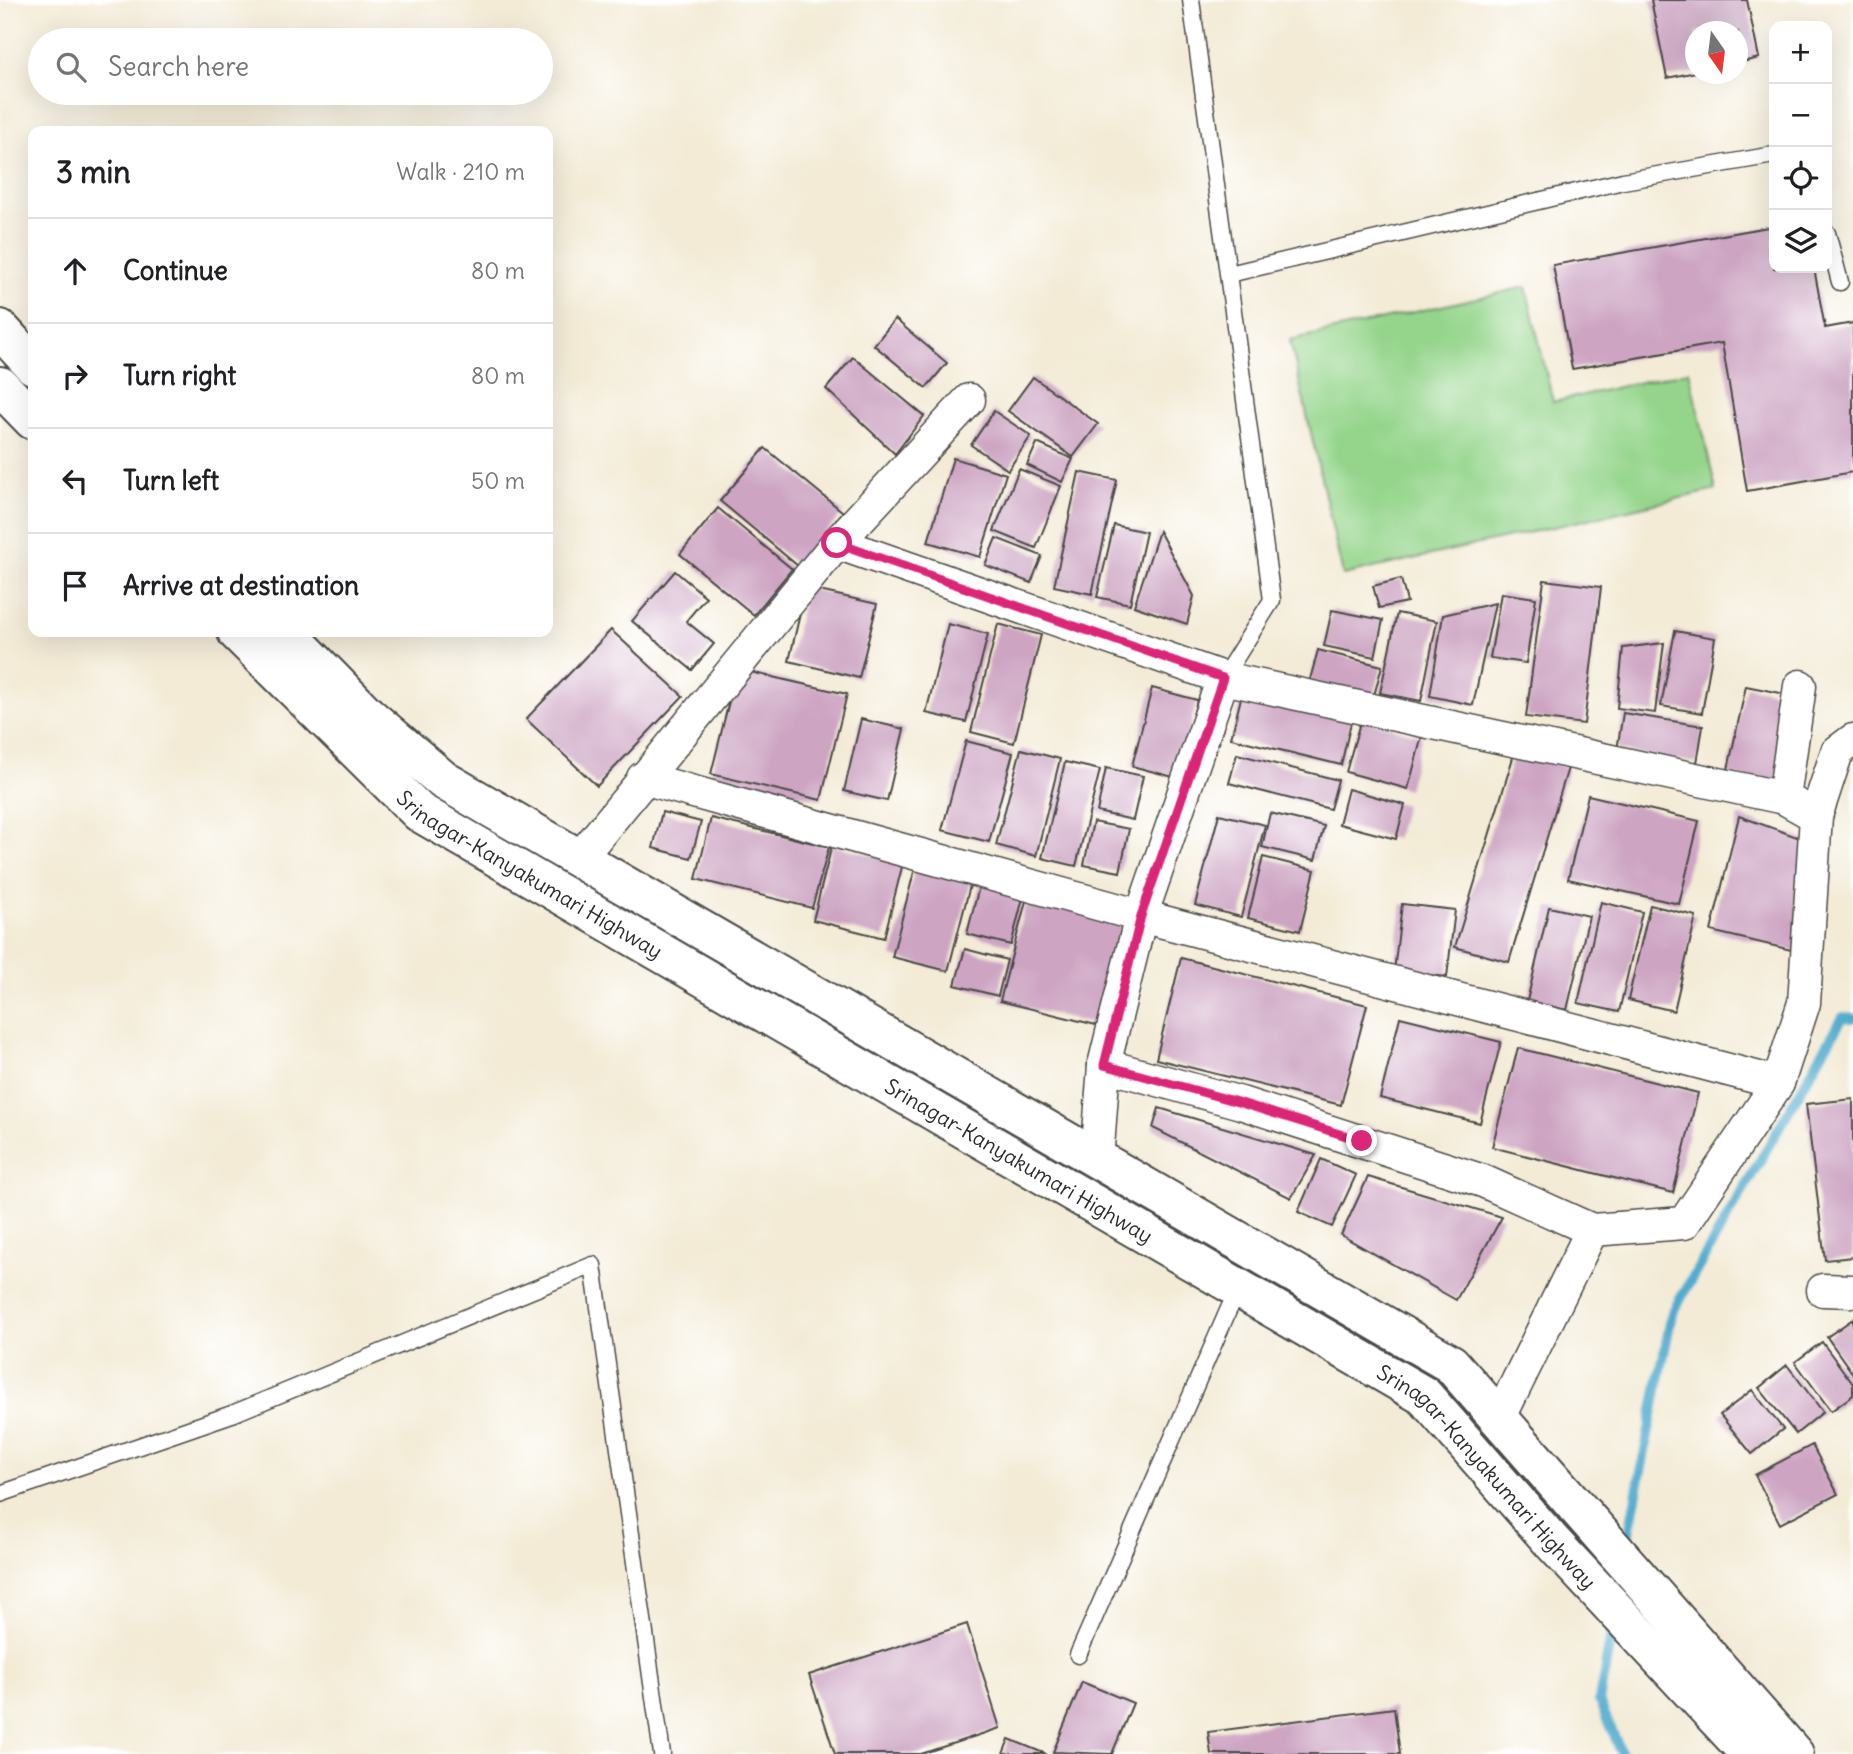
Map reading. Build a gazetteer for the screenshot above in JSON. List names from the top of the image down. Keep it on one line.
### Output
{"streets":{"highway":["Srinagar-Kanyakumari Highway"]},"north":"bottom","page":{"map_buttons":["+","−"],"search":"Search here","heading":["3 min","Walk · 210 m"],"list":[["Continue","80 m"],["Turn right","80 m"],["Turn left","50 m"],"Arrive at destination"]}}
